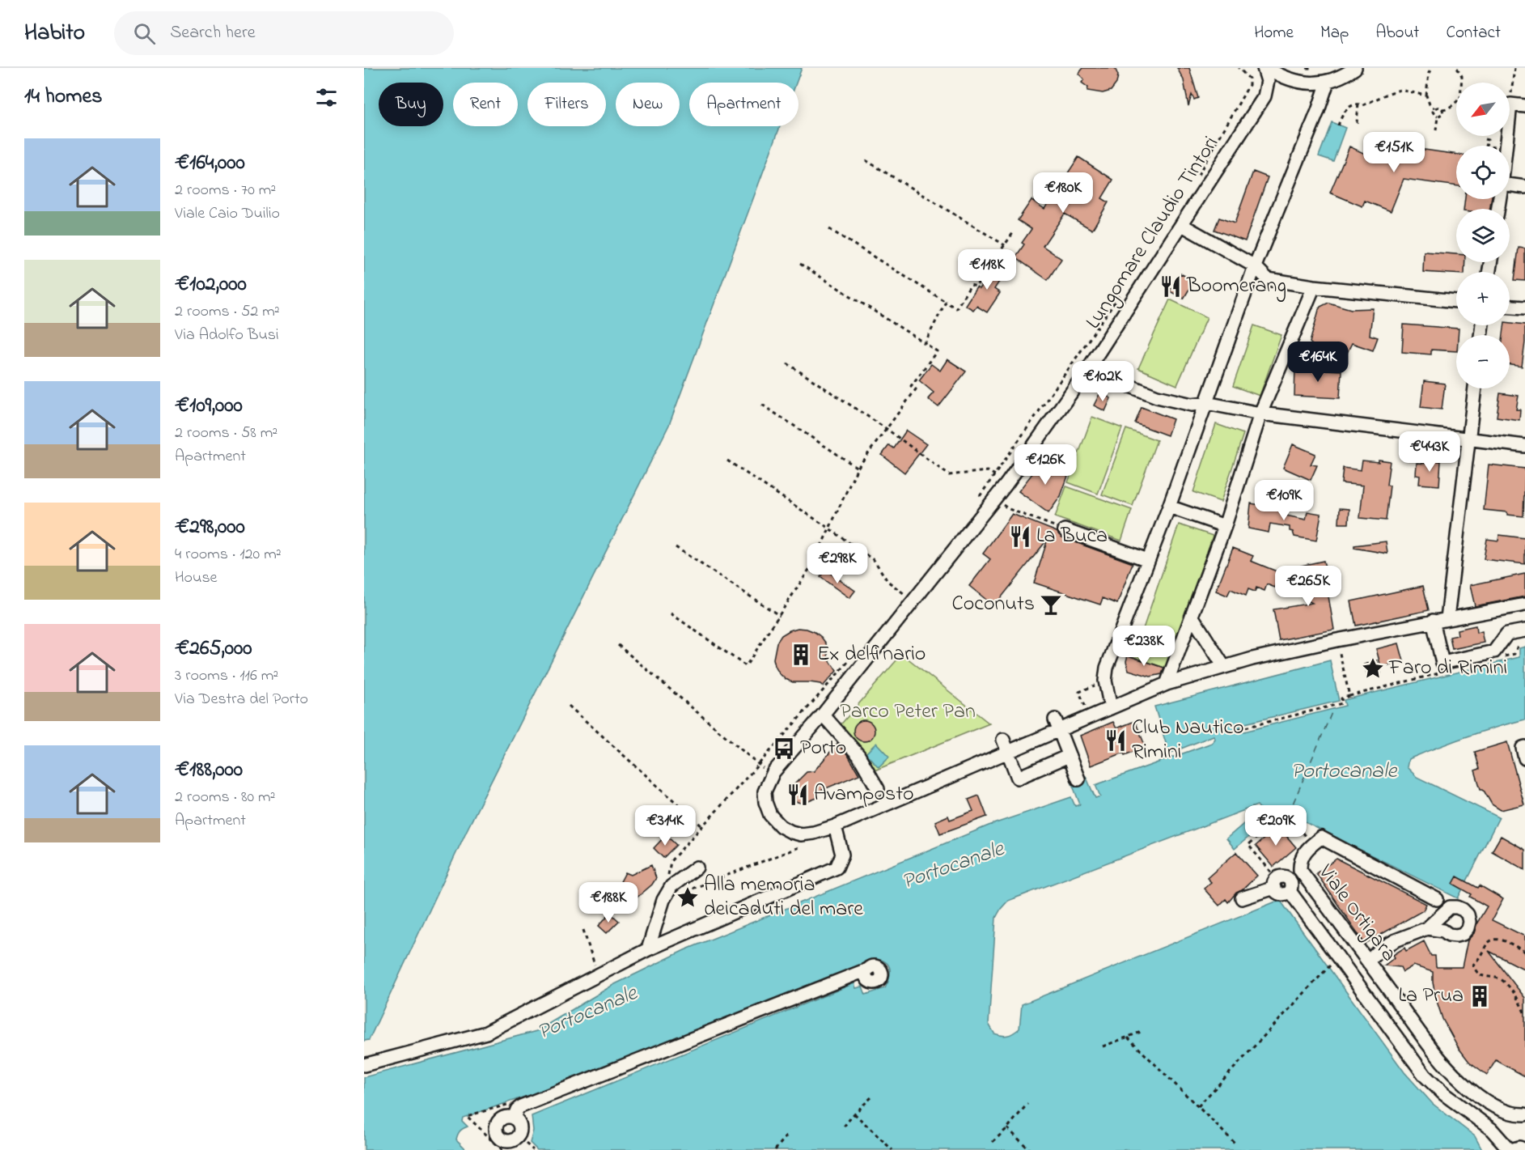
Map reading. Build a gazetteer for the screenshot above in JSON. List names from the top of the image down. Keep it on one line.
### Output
{"streets":{"street":["Lungomare Claudio Tintori","Viale Ortigara"]},"water":["Portocanale"],"parks":["Parco Peter Pan"],"places":{"restaurant":["Boomerang","La Buca","Club Nautico Rimini","Avamposto"],"bar":["Coconuts"],"building":["Ex delfinario","La Prua"],"place":["Faro di Rimini","Alla memoria deicaduti del mare"],"bus stop":["Porto"]},"north":"bottom left","page":{"header":"Habito","search":"Search here","nav":["Home","Map","About","Contact"],"heading":"14 homes","map_buttons":["+","−"],"chip":["Buy","Rent","Filters","New","Apartment"],"list":[{"name":"€164,000","note":"2 rooms · 70 m² · Viale Caio Duilio"},{"name":"€102,000","note":"2 rooms · 52 m² · Via Adolfo Busi"},{"name":"€109,000","note":"2 rooms · 58 m² · Apartment"},{"name":"€298,000","note":"4 rooms · 120 m² · House"},{"name":"€265,000","note":"3 rooms · 116 m² · Via Destra del Porto"},{"name":"€188,000","note":"2 rooms · 80 m² · Apartment"}],"price":["€151K","€180K","€118K","€164K","€102K","€443K","€126K","€109K","€298K","€265K","€238K","€314K","€209K","€188K"]}}
